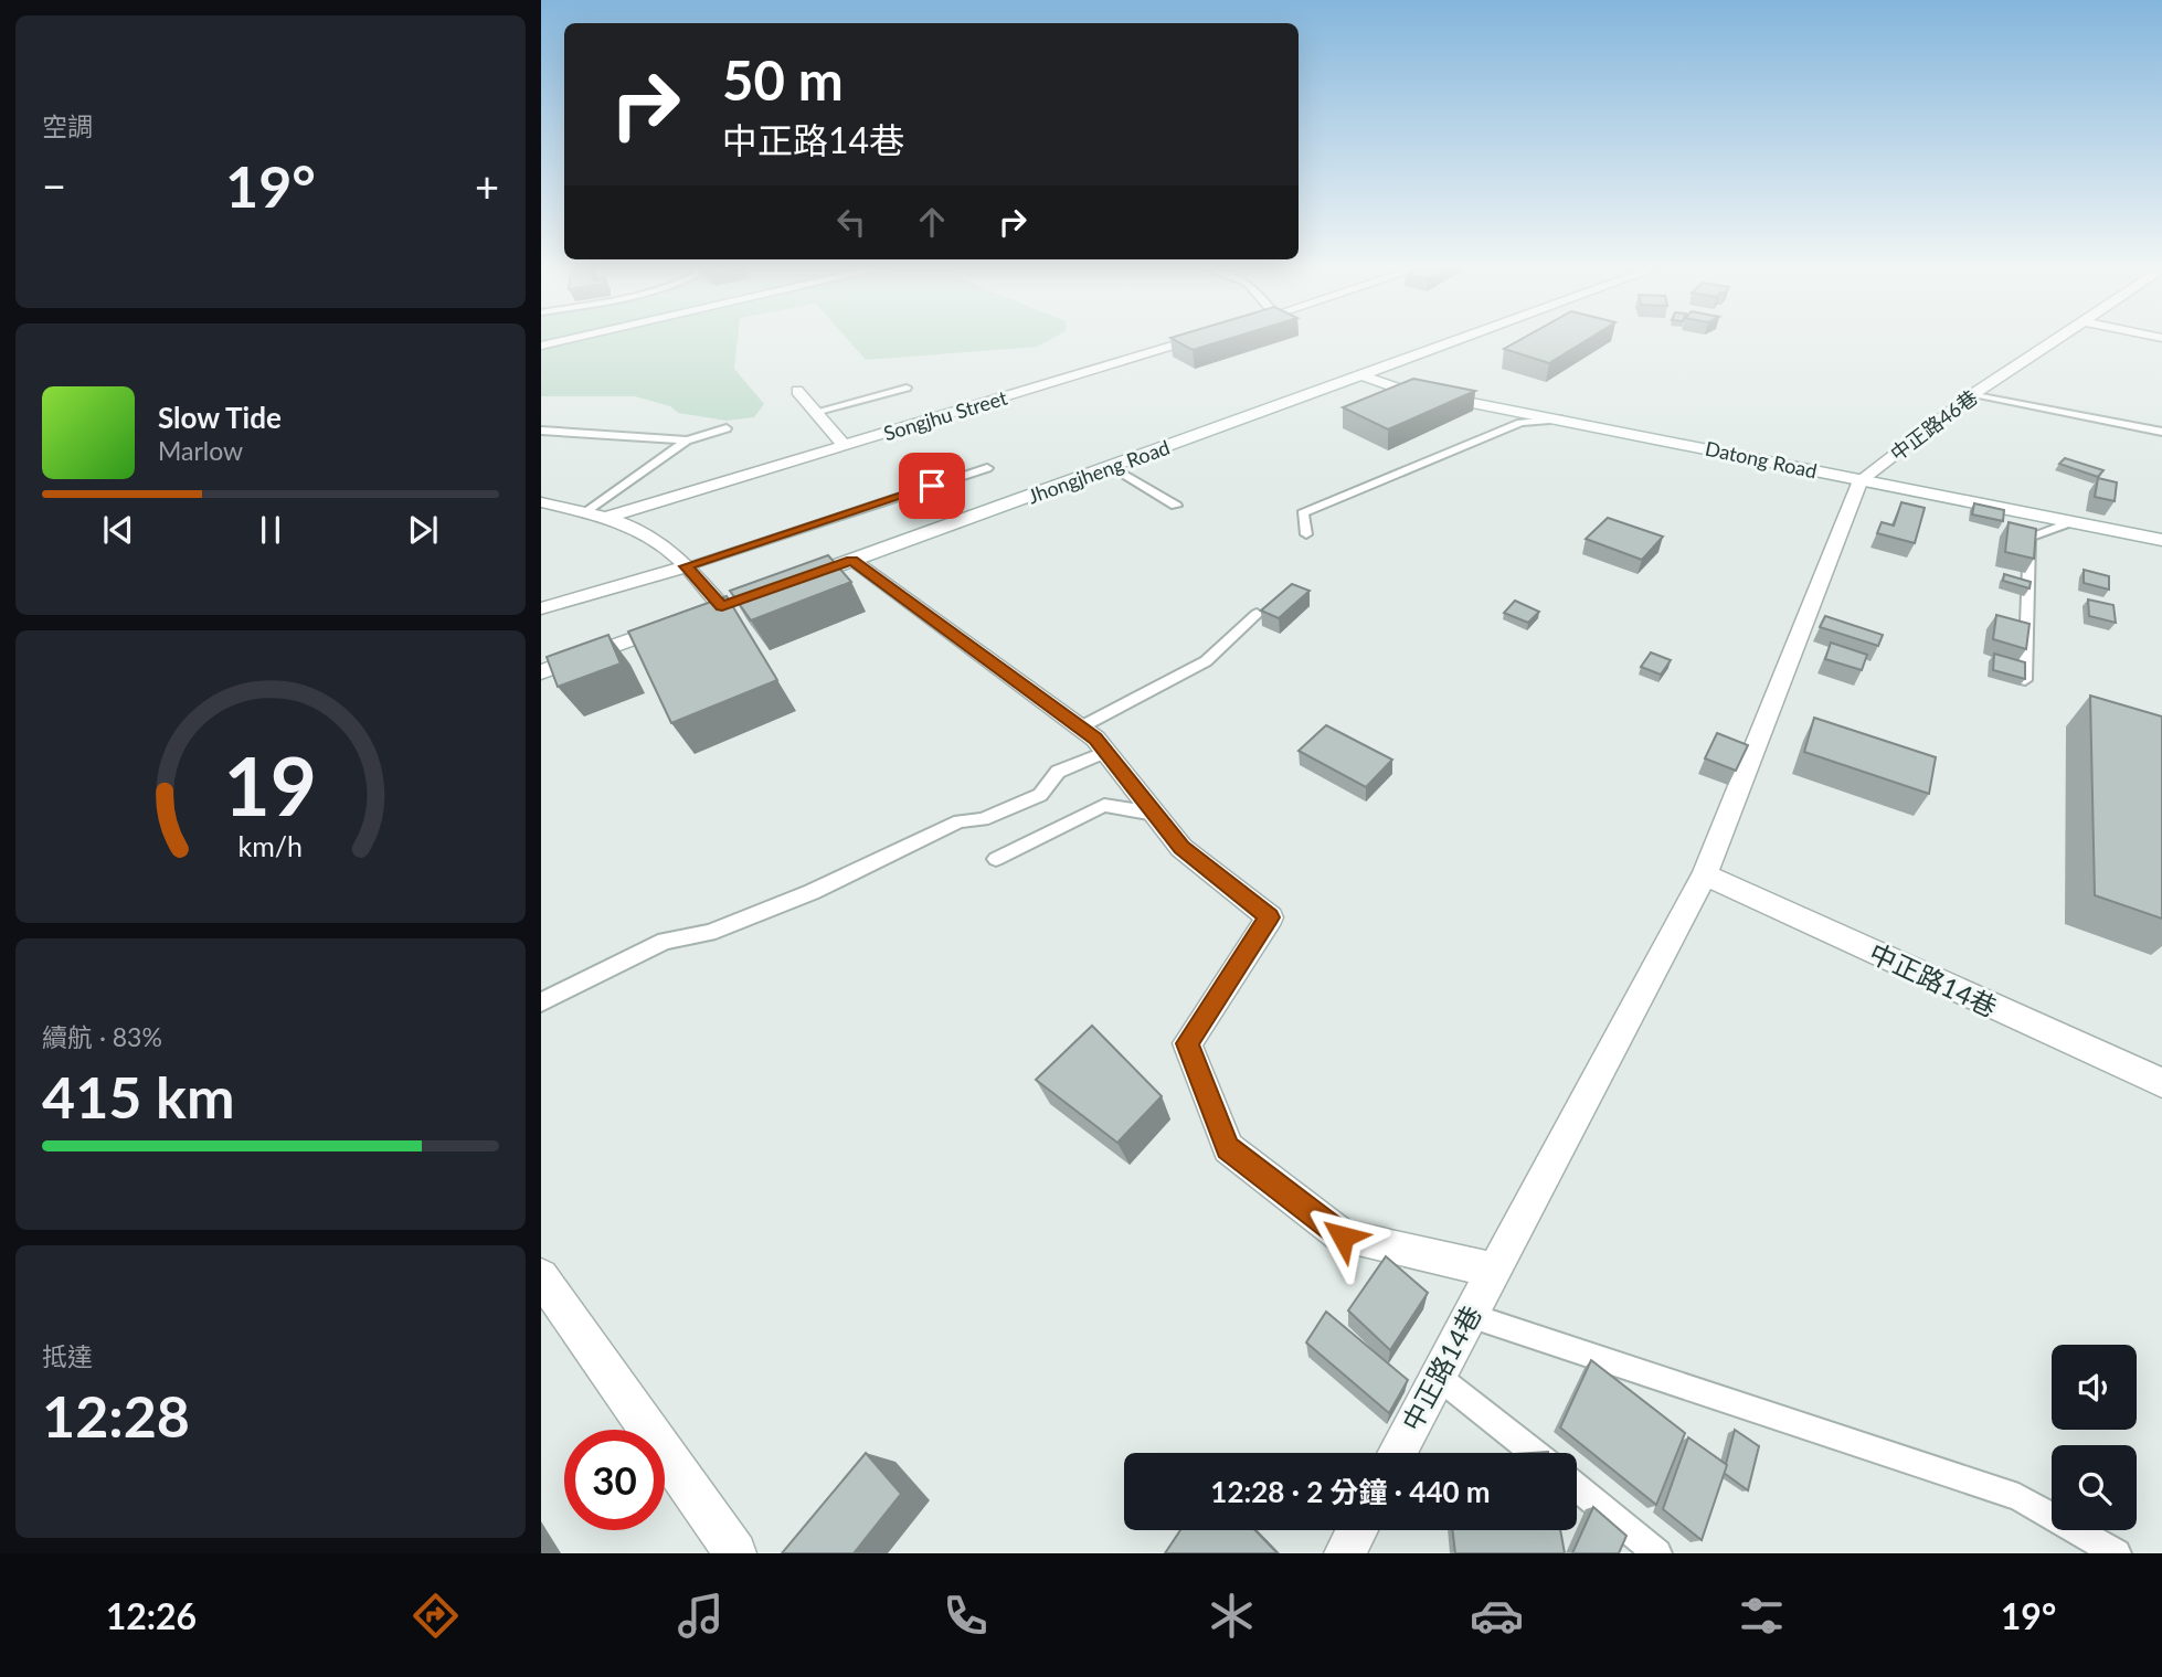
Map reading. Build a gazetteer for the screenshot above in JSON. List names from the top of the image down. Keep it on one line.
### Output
{"streets":{"street":["Songjhu Street","中正路46巷","Datong Road","Jhongjheng Road","中正路14巷"]},"crossings":[["中正路46巷","Datong Road"],["中正路46巷","中正路14巷"],["Datong Road","Jhongjheng Road"],["Datong Road","中正路14巷"]],"page":{"tile":["空調",["續航 · 83%","415 km"],["抵達","12:28"]],"turn":["50 m","中正路14巷"],"heat":["−","19°","+"],"song":["Slow Tide","Marlow"],"limit":"30","trip":"12:28 · 2 分鐘 · 440 m","tabs":["12:26","19°"],"gauge":["19","km/h"]}}
